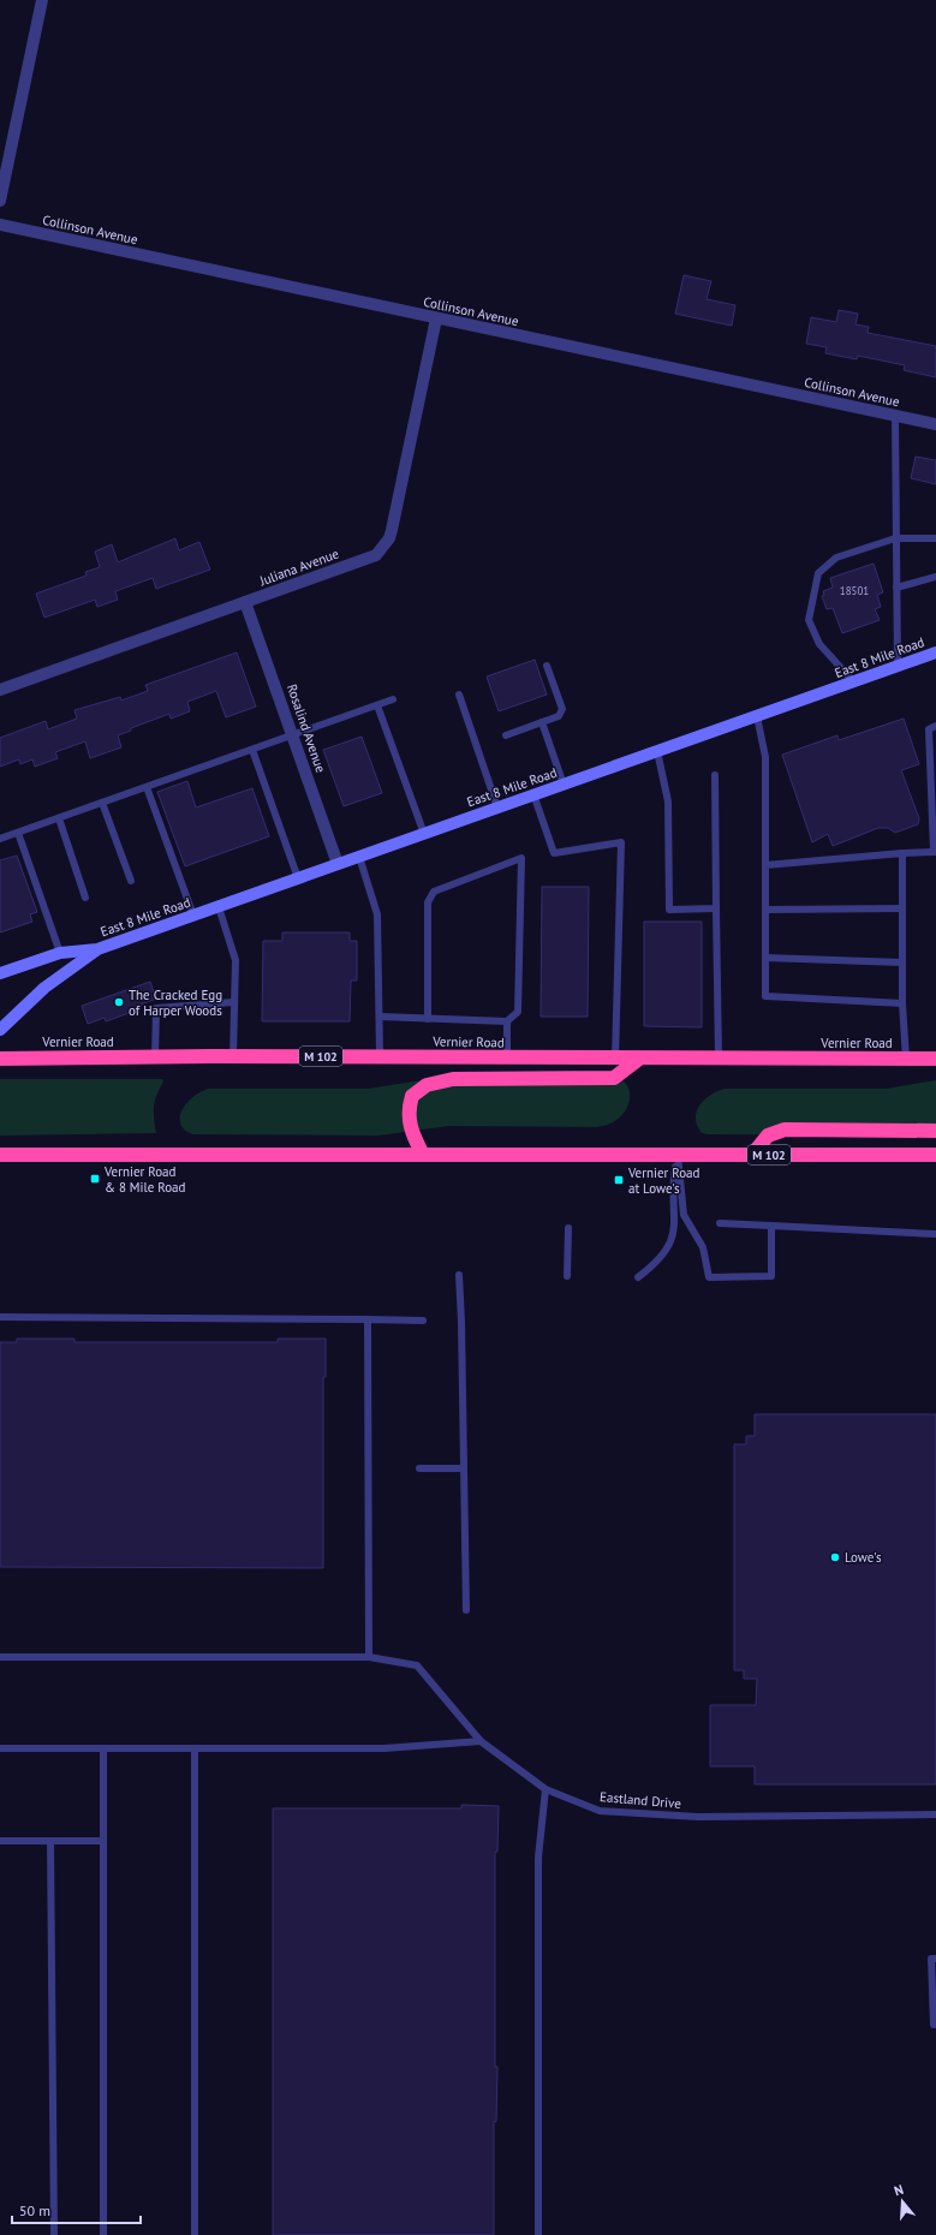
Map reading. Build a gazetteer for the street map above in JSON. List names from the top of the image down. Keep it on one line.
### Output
{"streets":{"highway":["Vernier Road","M 102"],"street":["Collinson Avenue","Juliana Avenue","East 8 Mile Road","Rosalind Avenue"],"lane":["Eastland Drive"]},"crossings":[["Collinson Avenue","Juliana Avenue"],["Juliana Avenue","Rosalind Avenue"],["East 8 Mile Road","Rosalind Avenue"]],"places":{"other":["The Cracked Egg of Harper Woods","Lowe's"],"transit":["Vernier Road & 8 Mile Road","Vernier Road at Lowe's"]},"house_numbers":["18501"],"scale_bar":"50 m","north":"top"}
